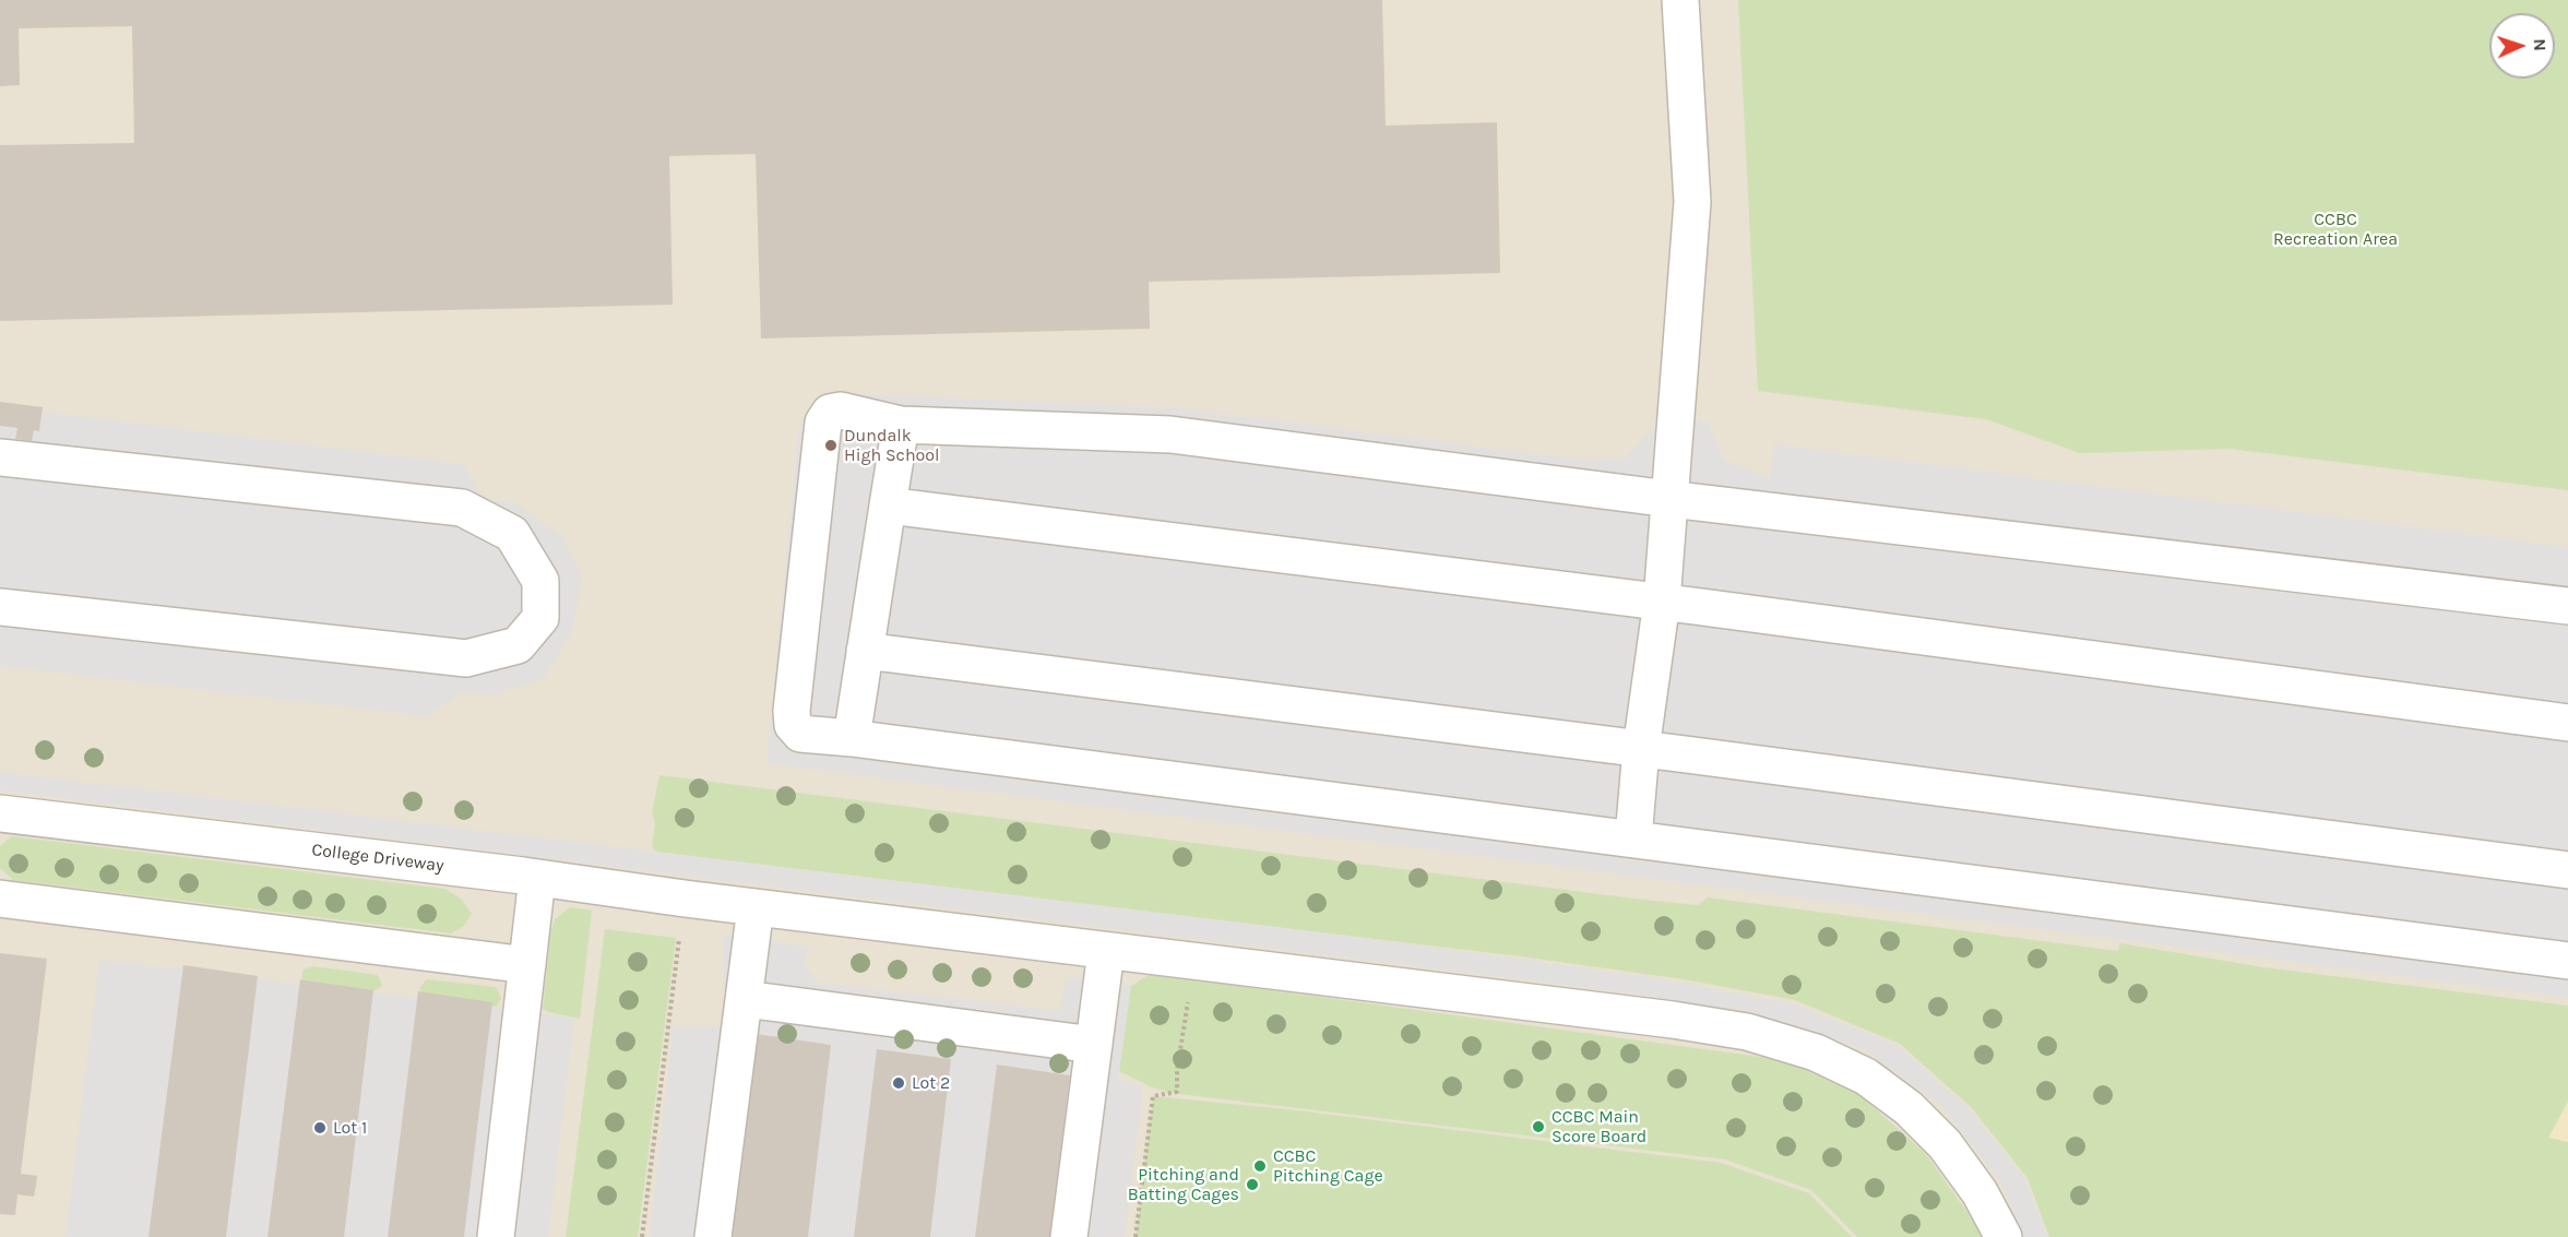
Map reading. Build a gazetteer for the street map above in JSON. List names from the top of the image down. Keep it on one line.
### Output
{"streets":{"street":["College Driveway"]},"parks":["CCBC Recreation Area"],"places":["Dundalk High School","Lot 2","CCBC Main Score Board","Lot 1","CCBC Pitching Cage","Pitching and Batting Cages"],"north":"right"}
